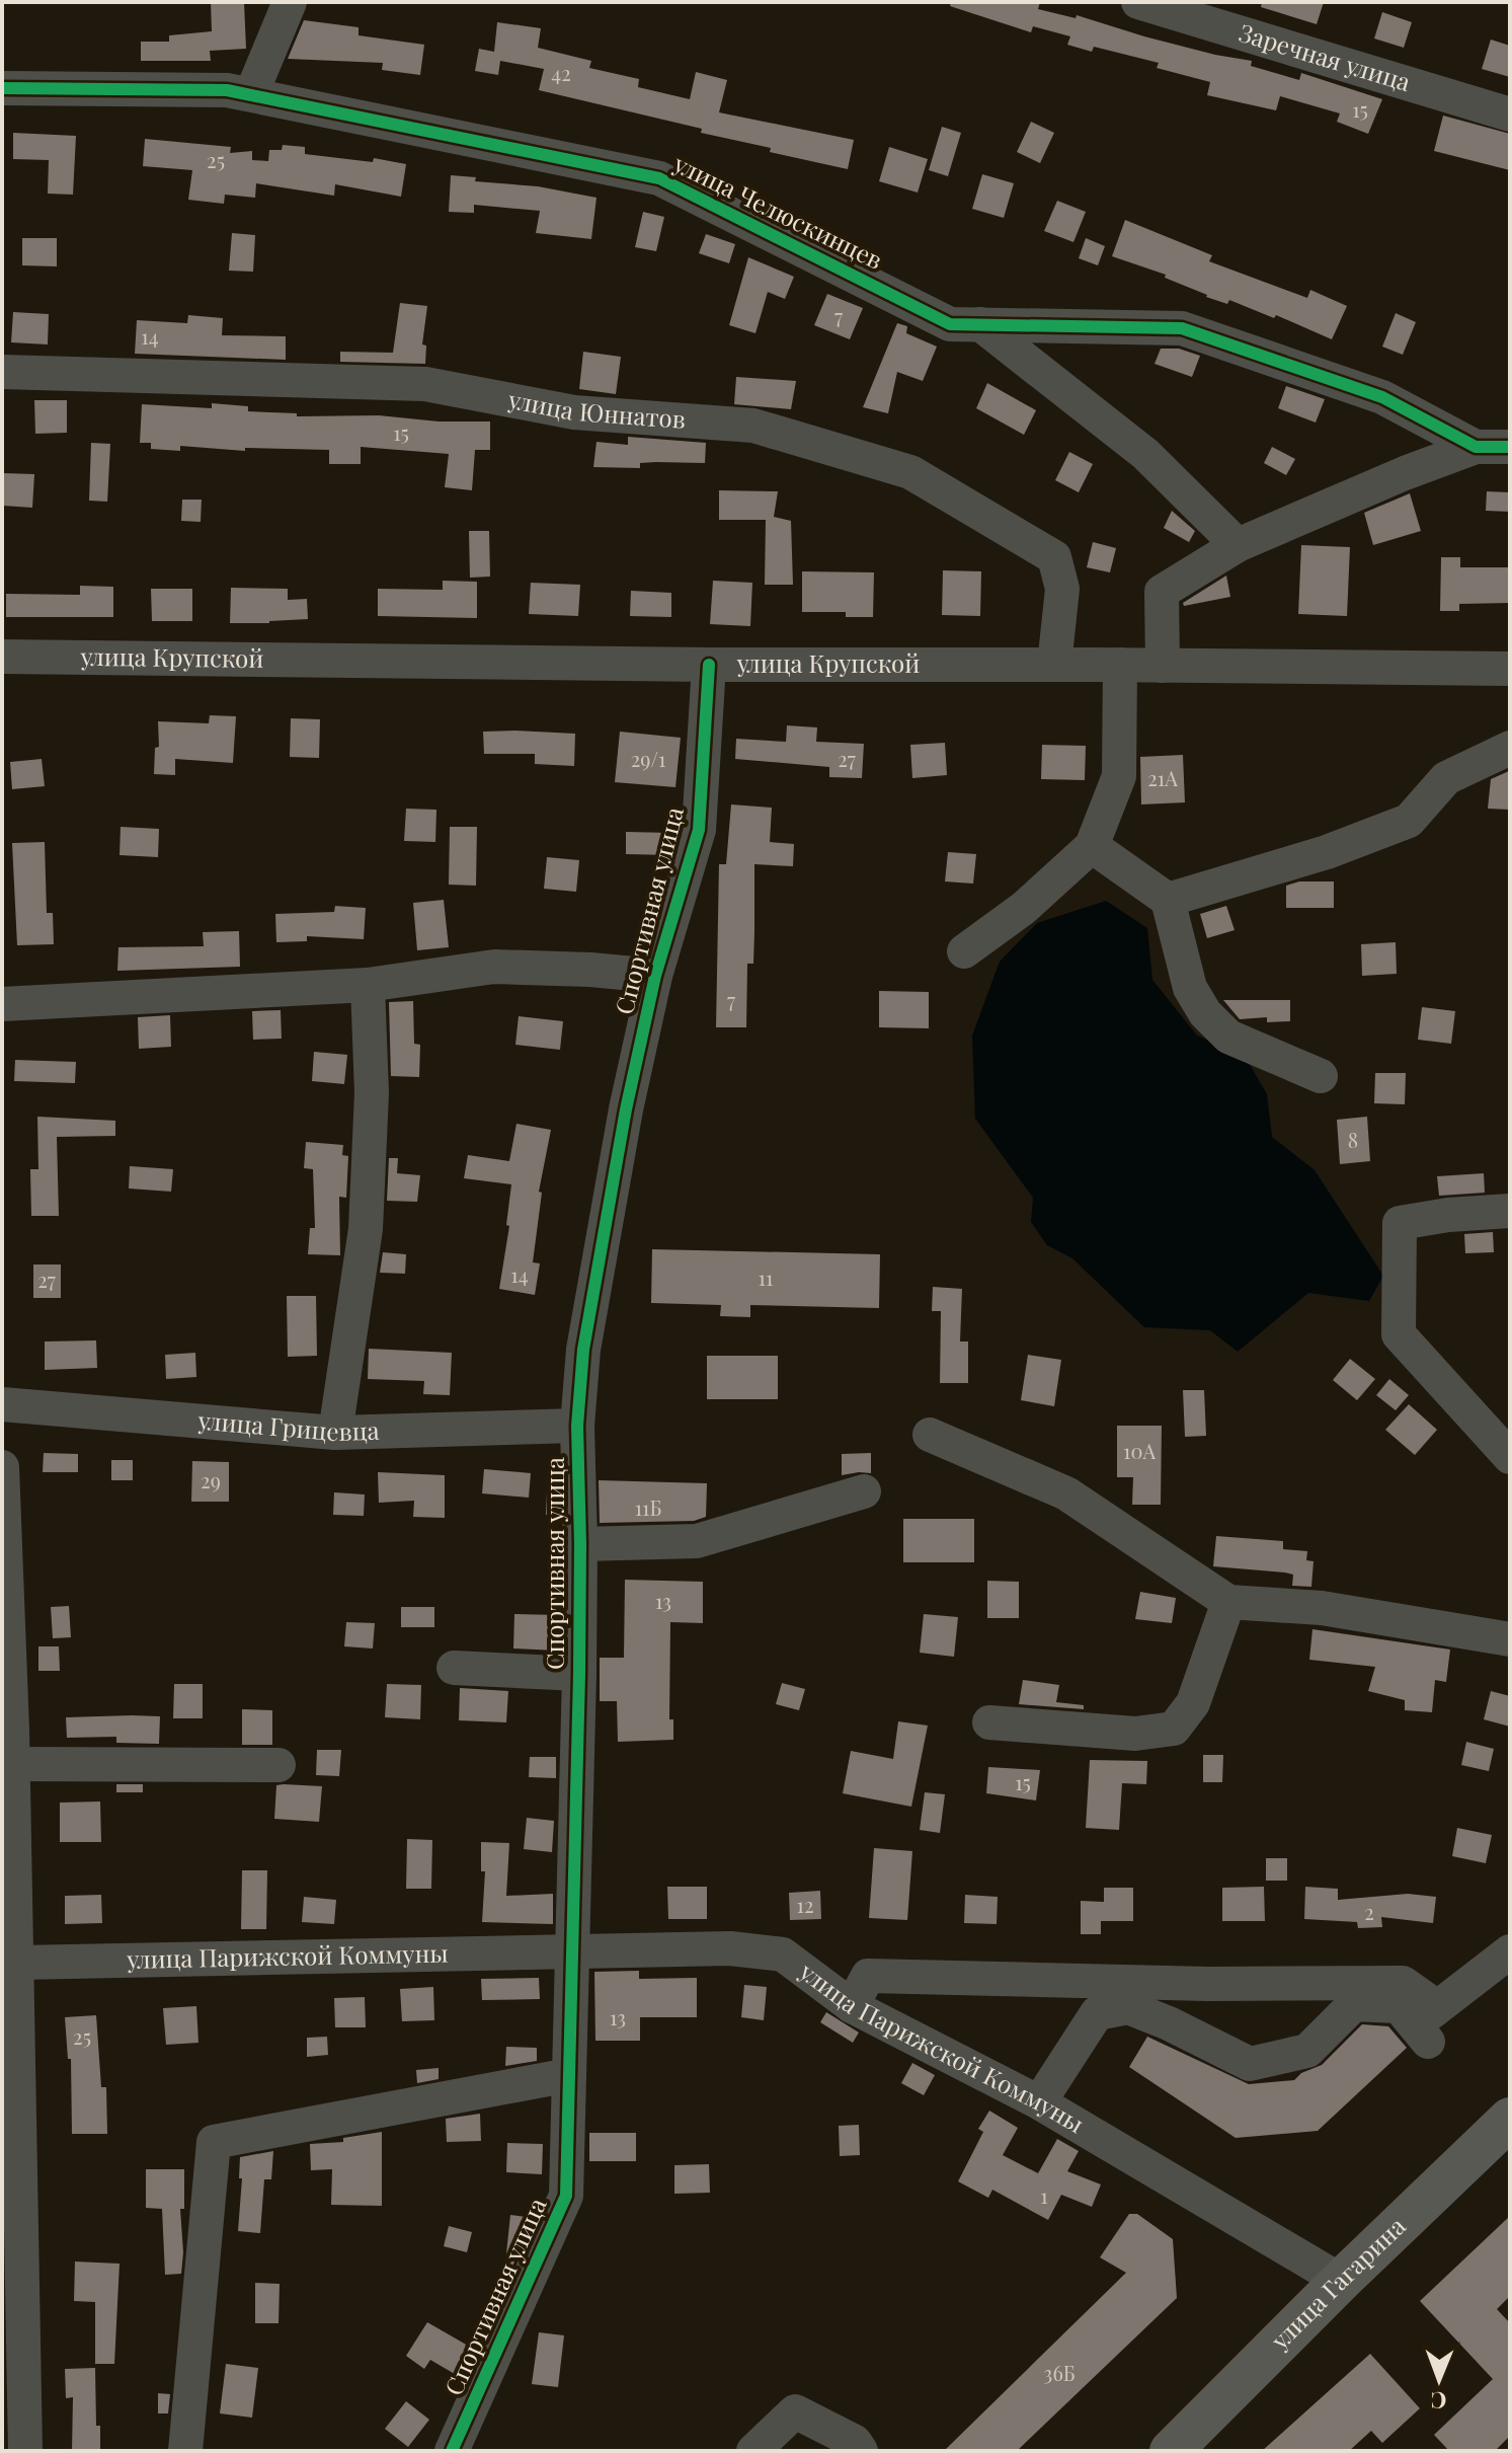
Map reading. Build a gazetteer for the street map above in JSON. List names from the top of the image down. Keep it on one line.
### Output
{"streets":{"main road":["улица Гагарина"],"street":["Заречная улица","улица Челюскинцев","улица Юннатов","улица Крупской","Спортивная улица","улица Грицевца","улица Парижской Коммуны"]},"crossings":[["улица Юннатов","улица Крупской"],["улица Крупской","Спортивная улица"],["Спортивная улица","улица Грицевца"],["Спортивная улица","улица Парижской Коммуны"],["улица Парижской Коммуны","улица Гагарина"]],"house_numbers":["42","15","25","7","14","15","29/1","27","21А","7","8","14","11","27","10А","29","11Б","13","15","12","2","13","25","1","36Б"],"north":"bottom"}
